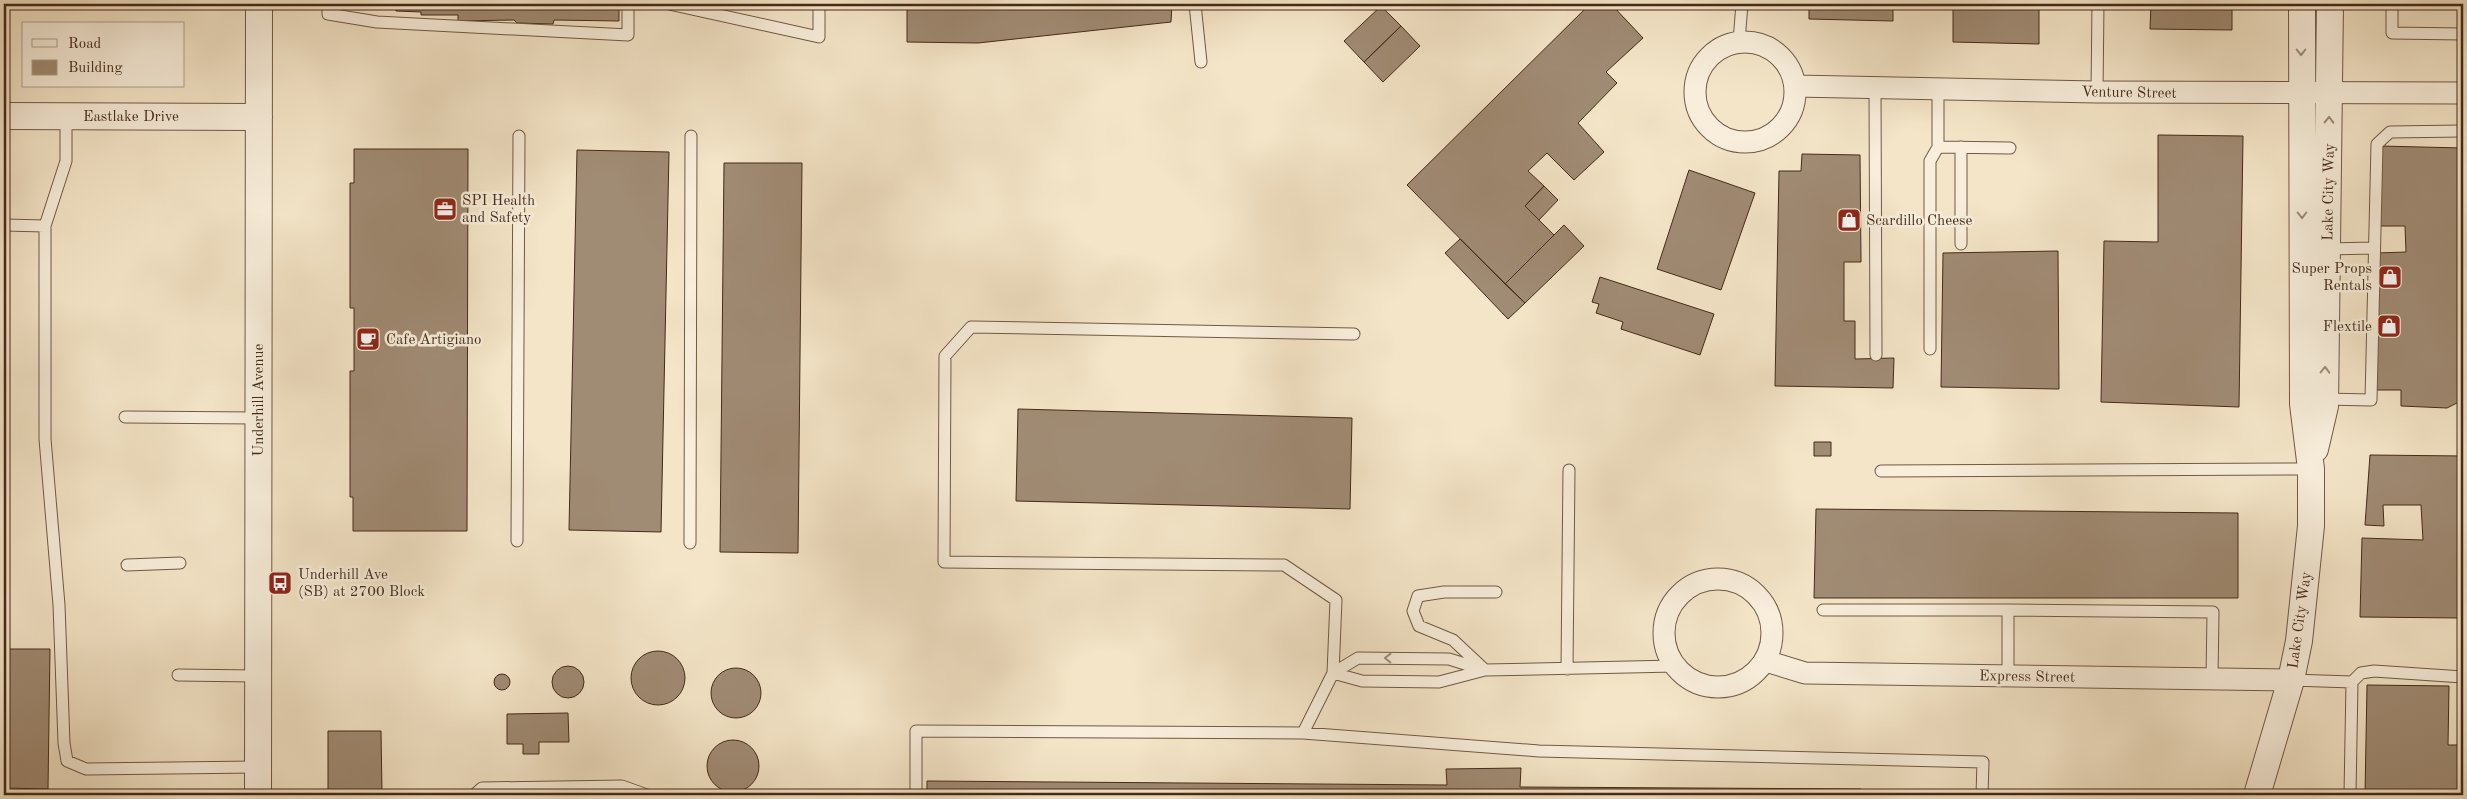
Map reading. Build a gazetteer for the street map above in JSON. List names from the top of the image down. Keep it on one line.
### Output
{"streets":{"street":["Venture Street","Eastlake Drive","Lake City Way","Underhill Avenue","Express Street"]},"crossings":[["Venture Street","Lake City Way"],["Eastlake Drive","Underhill Avenue"],["Lake City Way","Express Street"]],"places":{"office":["SPI Health and Safety"],"shop":["Scardillo Cheese","Super Props Rentals","Flextile"],"cafe":["Cafe Artigiano"],"bus stop":["Underhill Ave (SB) at 2700 Block"]},"legend":["Road","Building"]}
